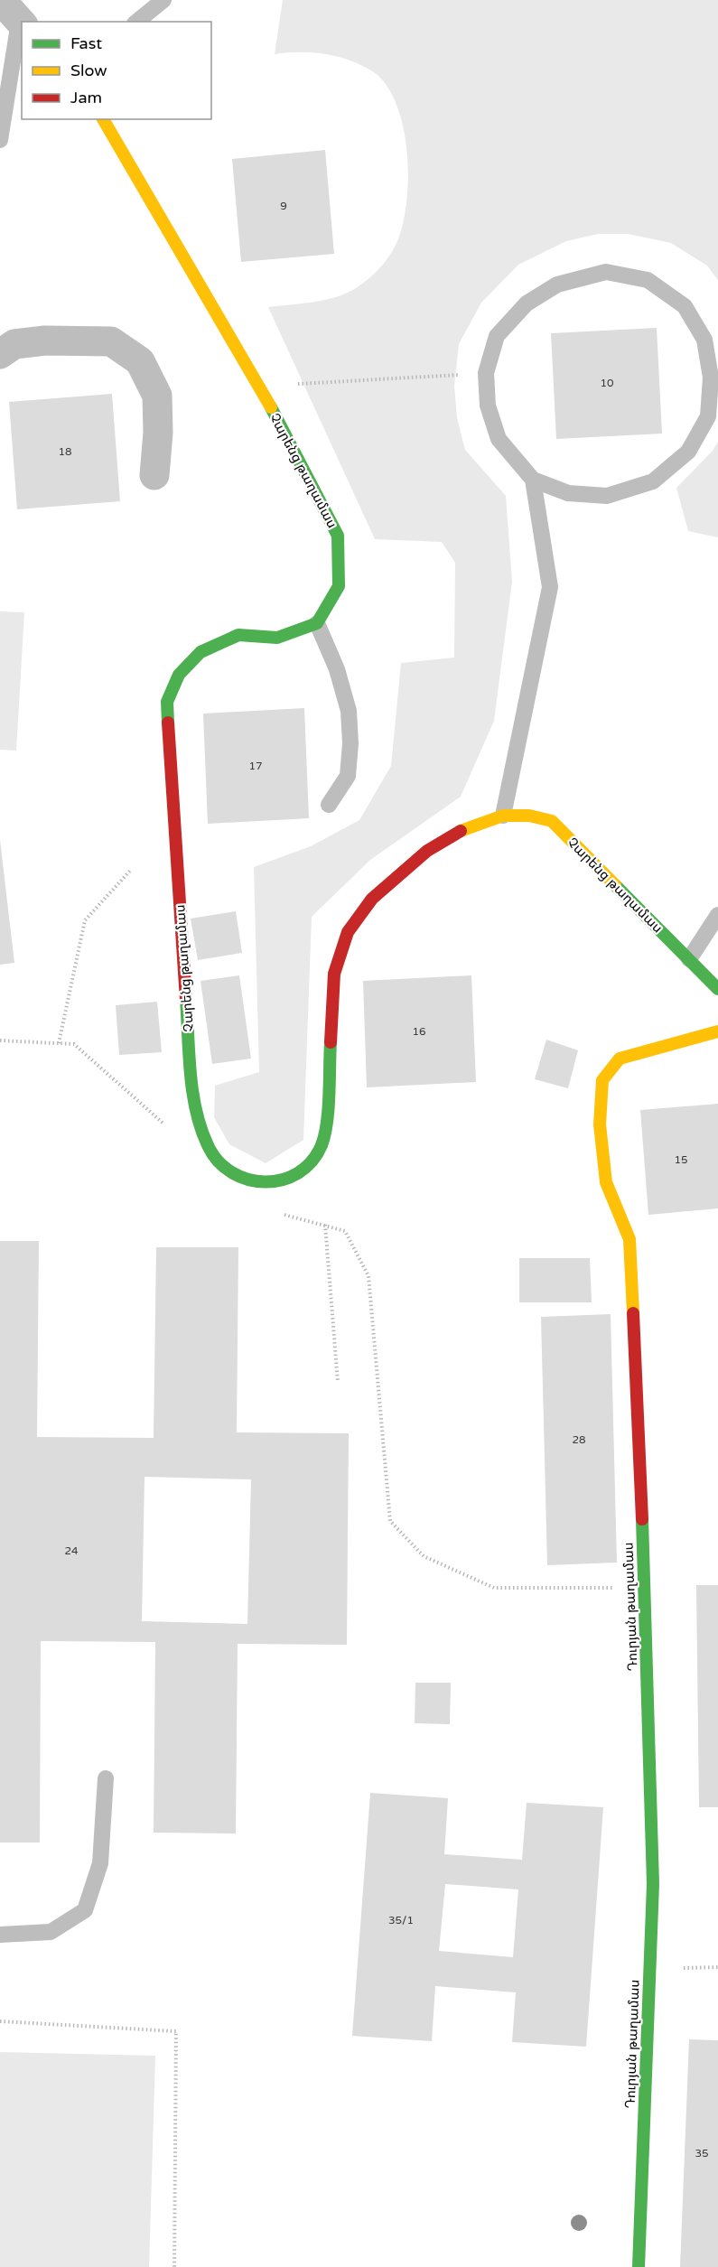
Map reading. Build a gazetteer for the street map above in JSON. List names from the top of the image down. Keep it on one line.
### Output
{"streets":{"street":["Չարենց թաղամաս","Դուրյան թաղամաս"]},"house_numbers":["9","10","18","17","16","15","28","24","35/1","35"],"legend":["Fast","Slow","Jam"]}
